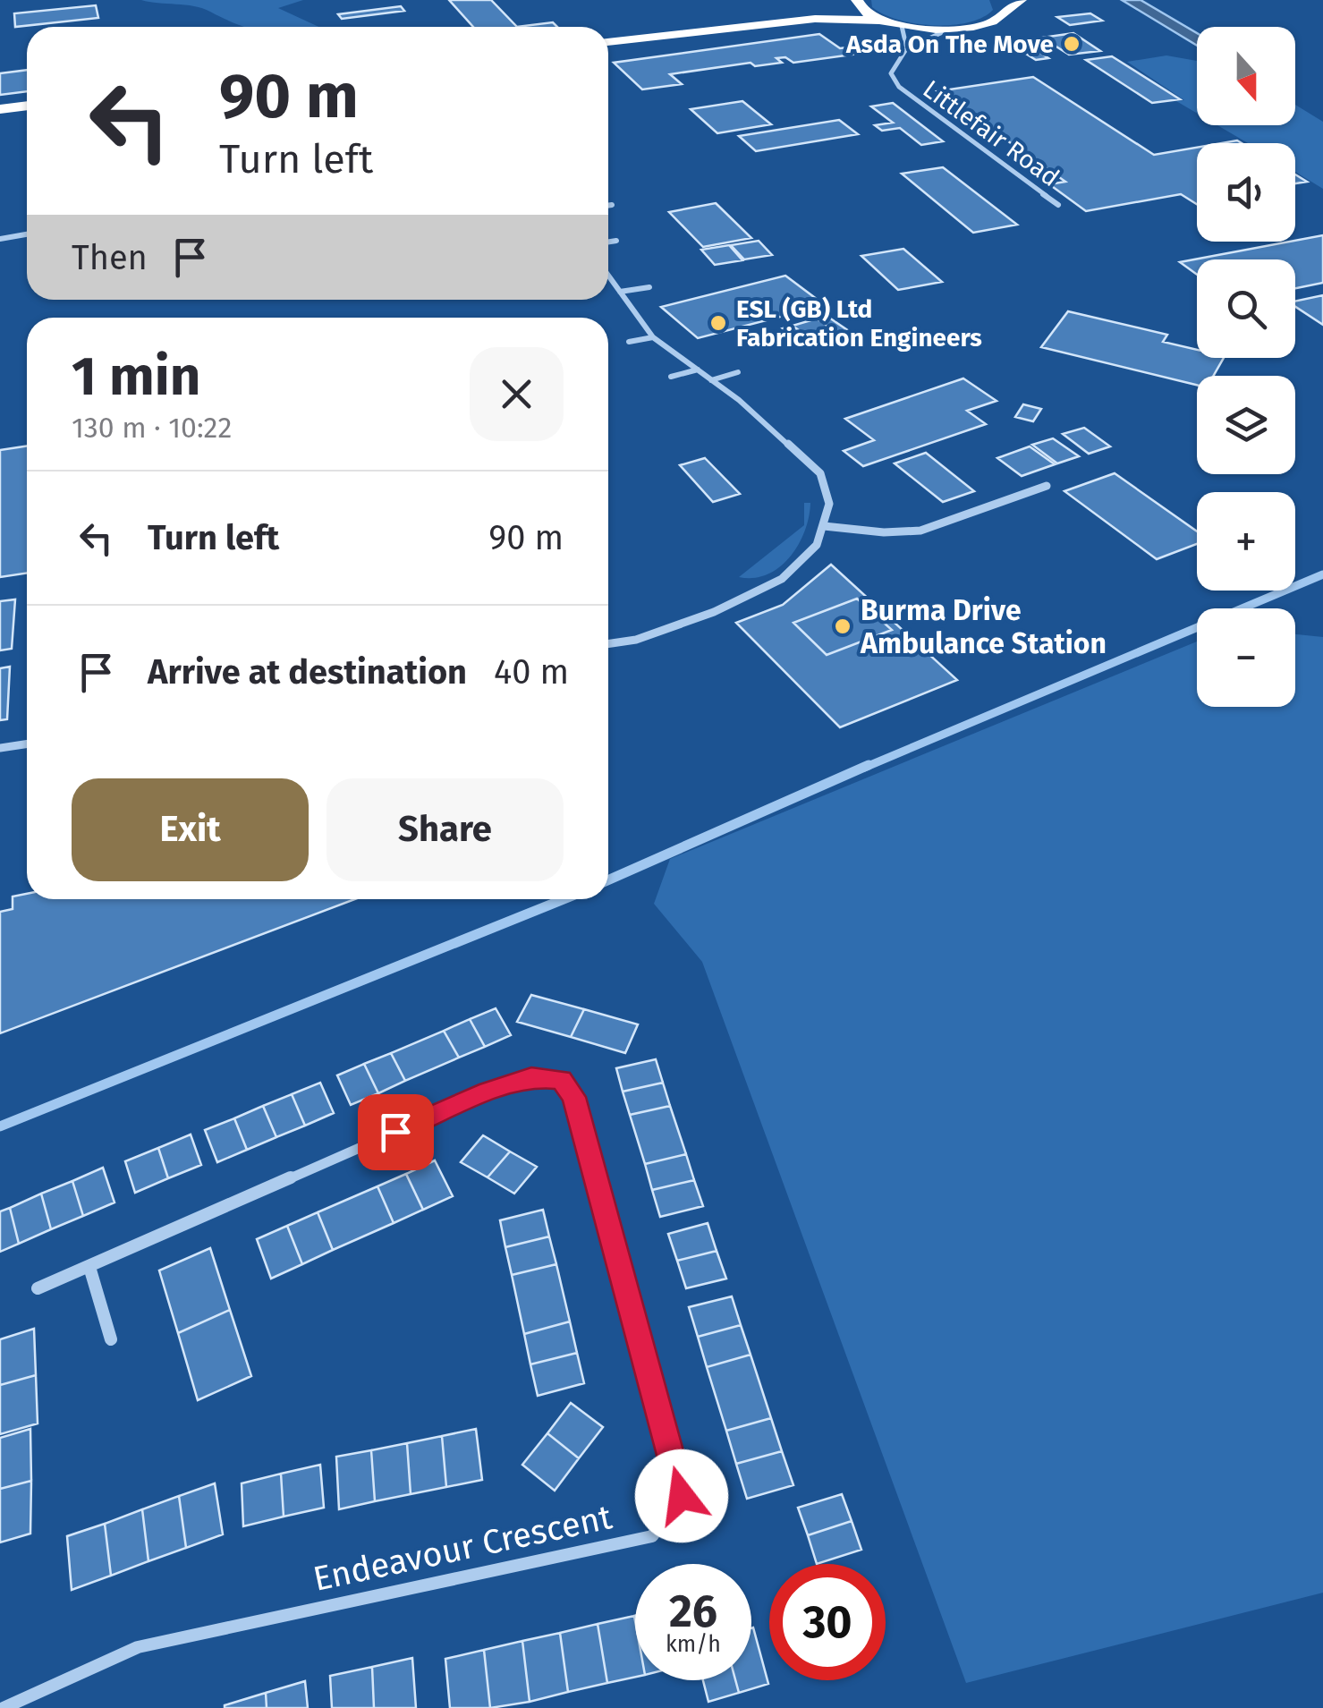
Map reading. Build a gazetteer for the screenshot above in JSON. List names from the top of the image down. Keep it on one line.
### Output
{"streets":{"street":["Littlefair Road","Endeavour Crescent"]},"places":["Asda On The Move","ESL (GB) Ltd Fabrication Engineers","Burma Drive Ambulance Station"],"north":"bottom","page":{"map_buttons":["+","−"],"turn":["90 m","Turn left"],"then":"Then","heading":["1 min","130 m · 10:22"],"list":[{"name":"Turn left","value":"90 m"},{"name":"Arrive at destination","value":"40 m"}],"buttons":["Exit","Share"],"speed":"26 km/h","limit":"30"}}
